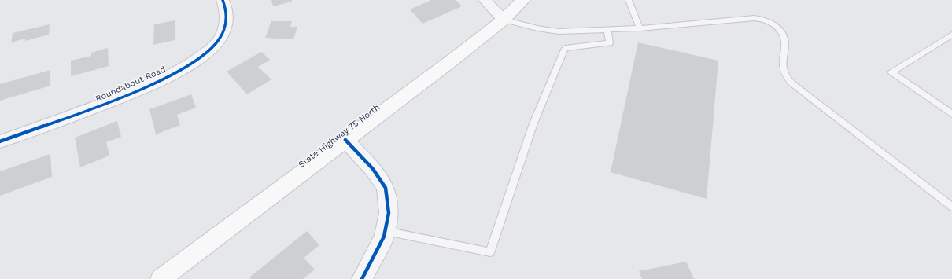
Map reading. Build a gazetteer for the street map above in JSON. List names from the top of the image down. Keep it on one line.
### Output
{"streets":{"main road":["State Highway 75 North"],"street":["Roundabout Road"]}}
